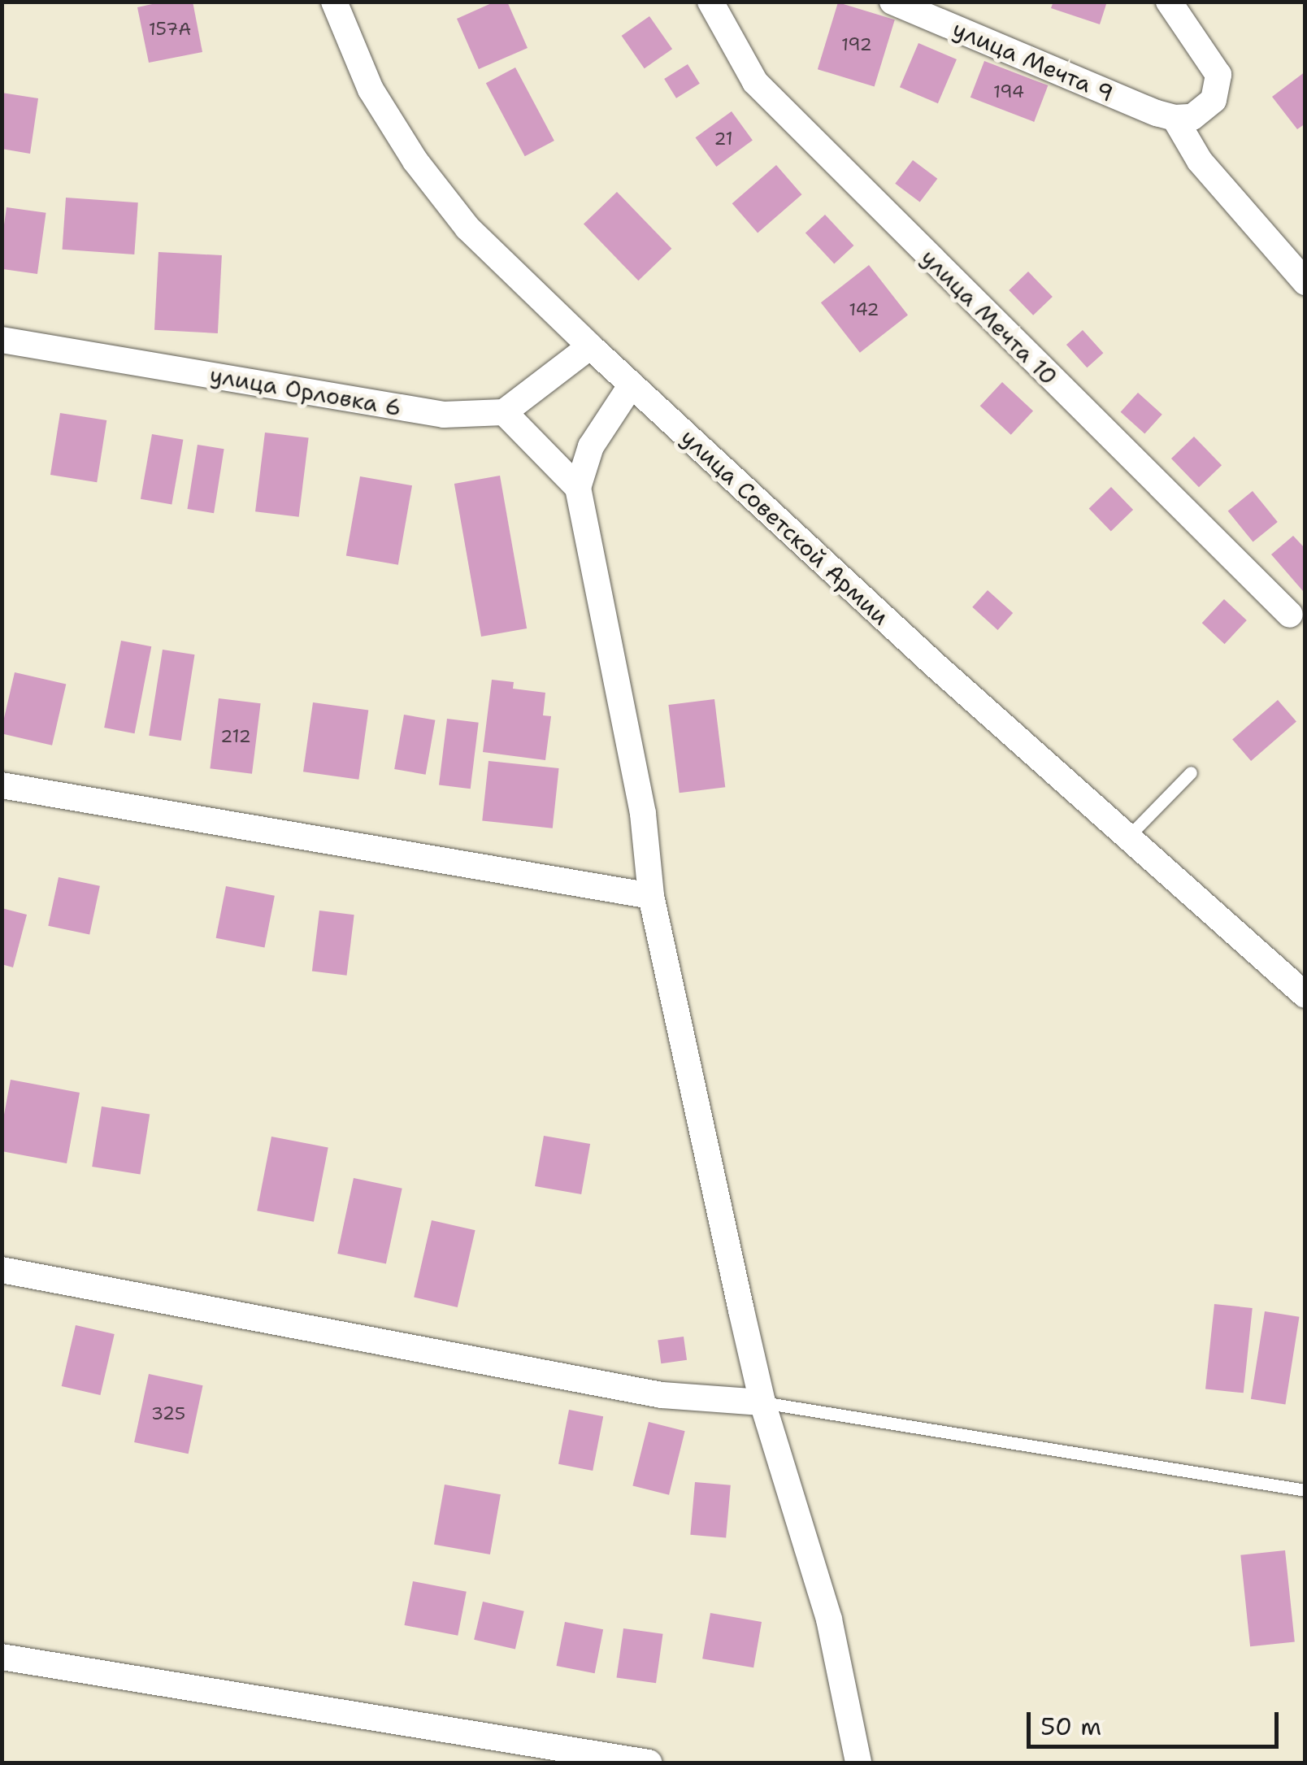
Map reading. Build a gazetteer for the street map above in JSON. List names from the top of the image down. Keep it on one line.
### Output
{"streets":{"street":["улица Мечта 9","улица Мечта 10","улица Орловка 6","улица Советской Армии"]},"house_numbers":["157А","192","194","21","142","212","325"],"scale_bar":"50 m"}
